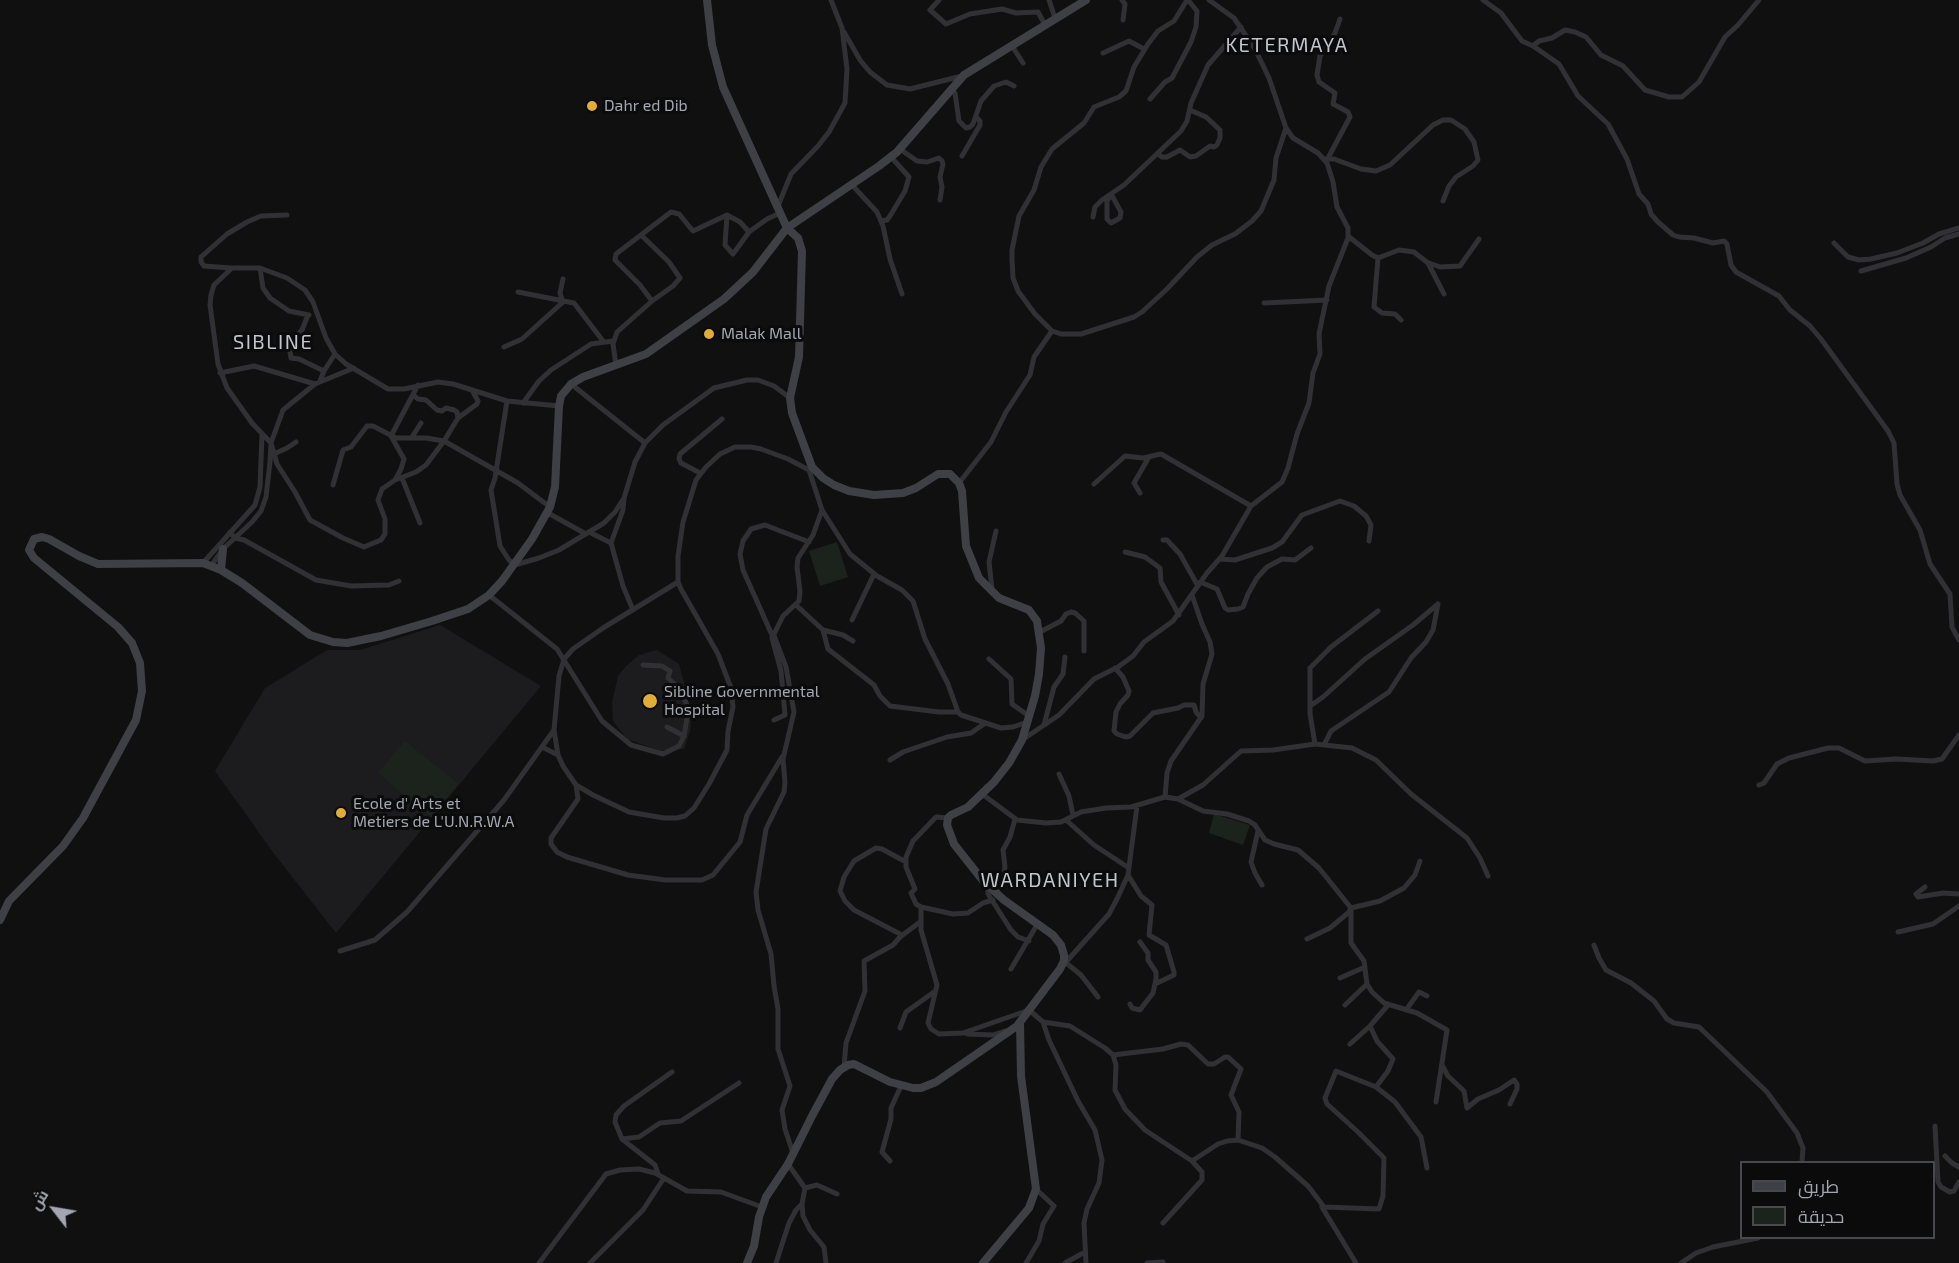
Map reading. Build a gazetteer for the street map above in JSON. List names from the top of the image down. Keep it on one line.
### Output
{"districts":["KETERMAYA","SIBLINE","WARDANIYEH"],"places":["Dahr ed Dib","Malak Mall","Sibline Governmental Hospital","Ecole d' Arts et Metiers de L'U.N.R.W.A"],"legend":["طريق","حديقة"],"north":"top left"}
